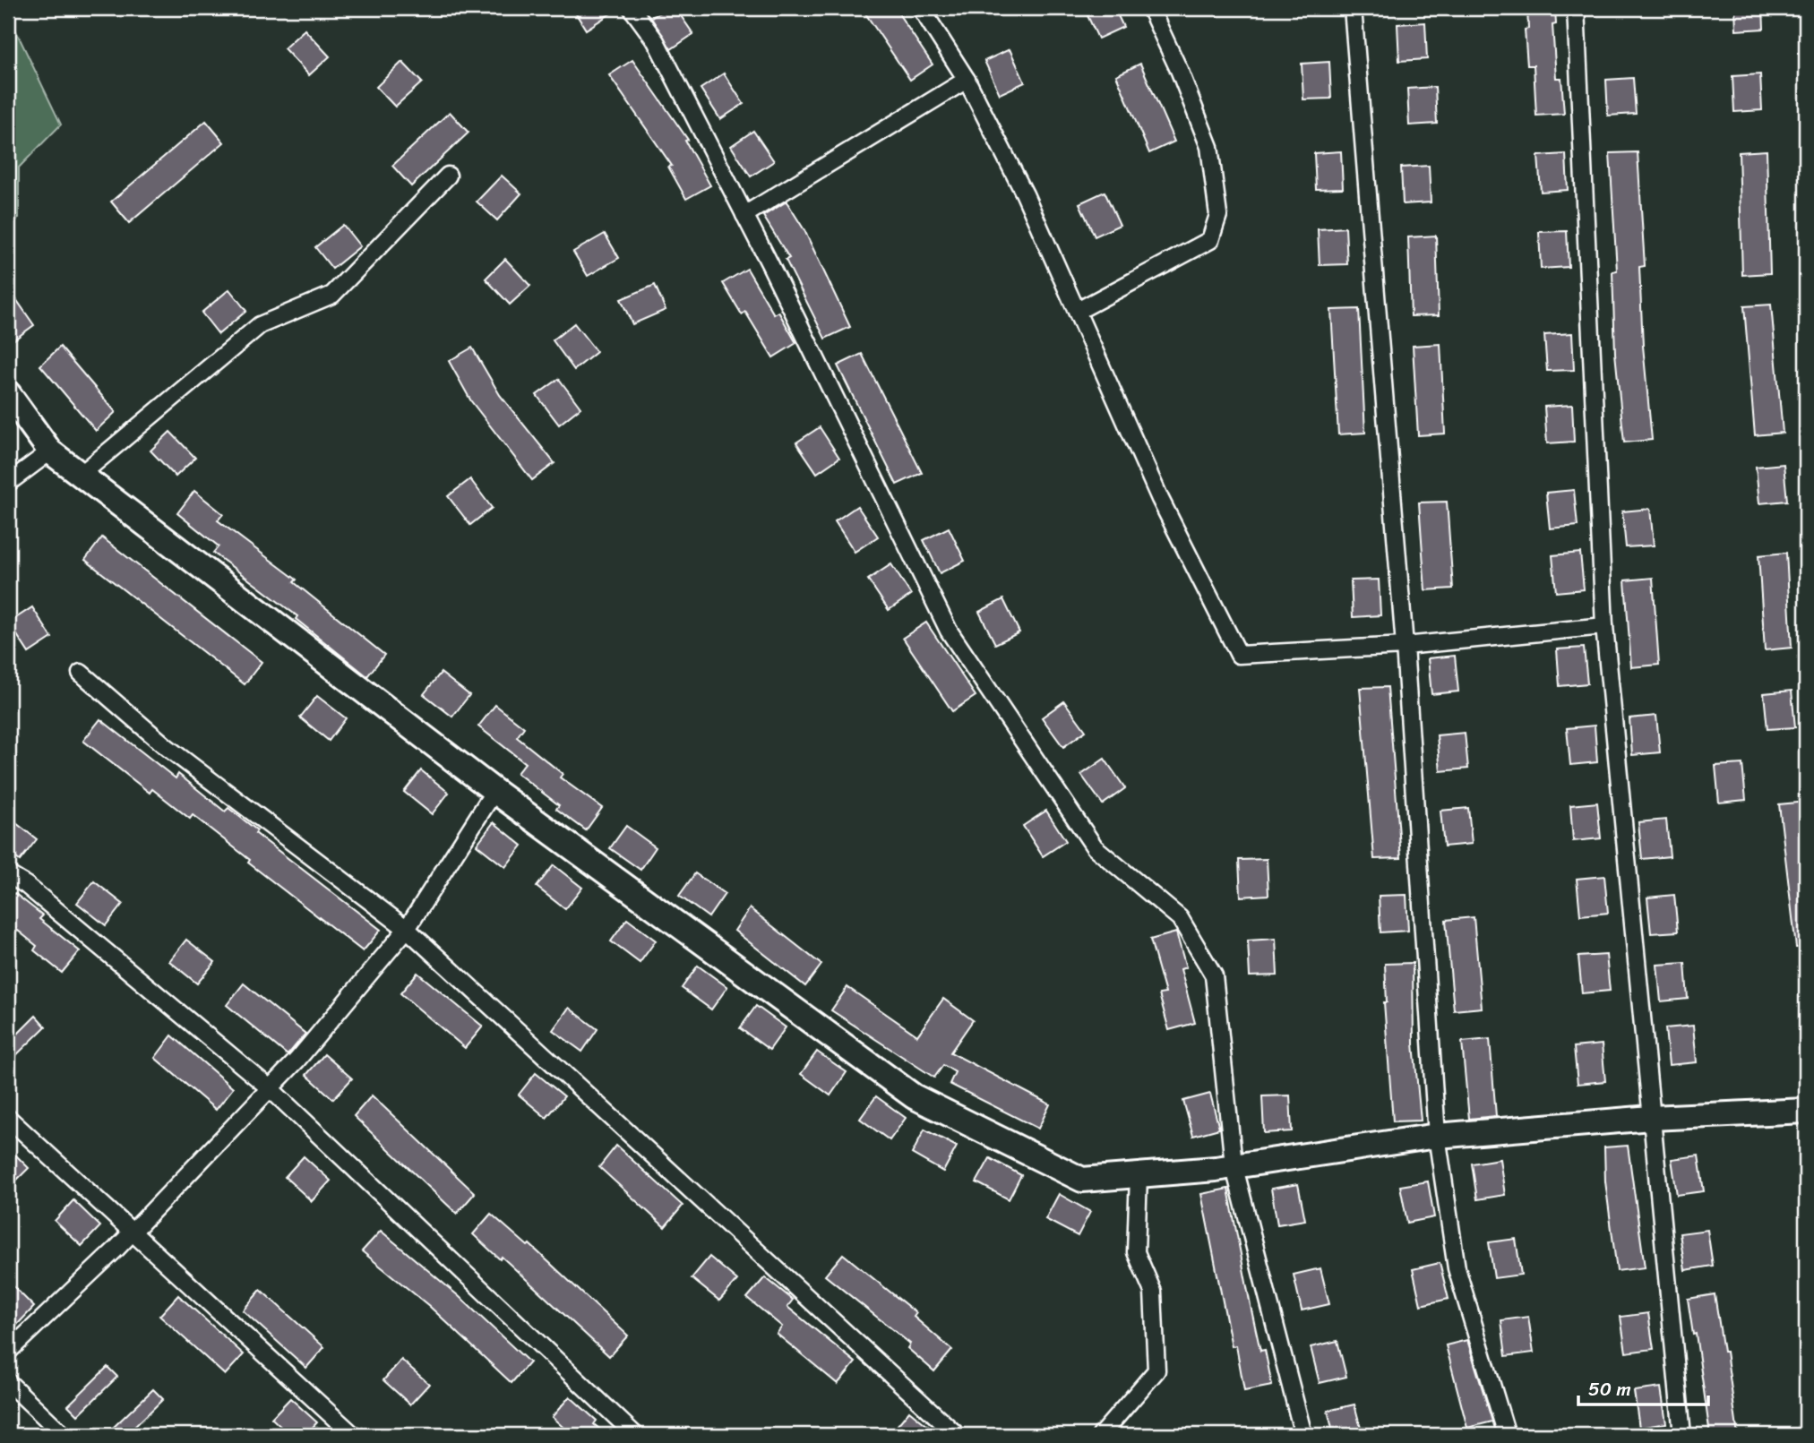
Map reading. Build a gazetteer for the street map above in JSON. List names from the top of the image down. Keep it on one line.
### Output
{"scale_bar":"50 m"}
